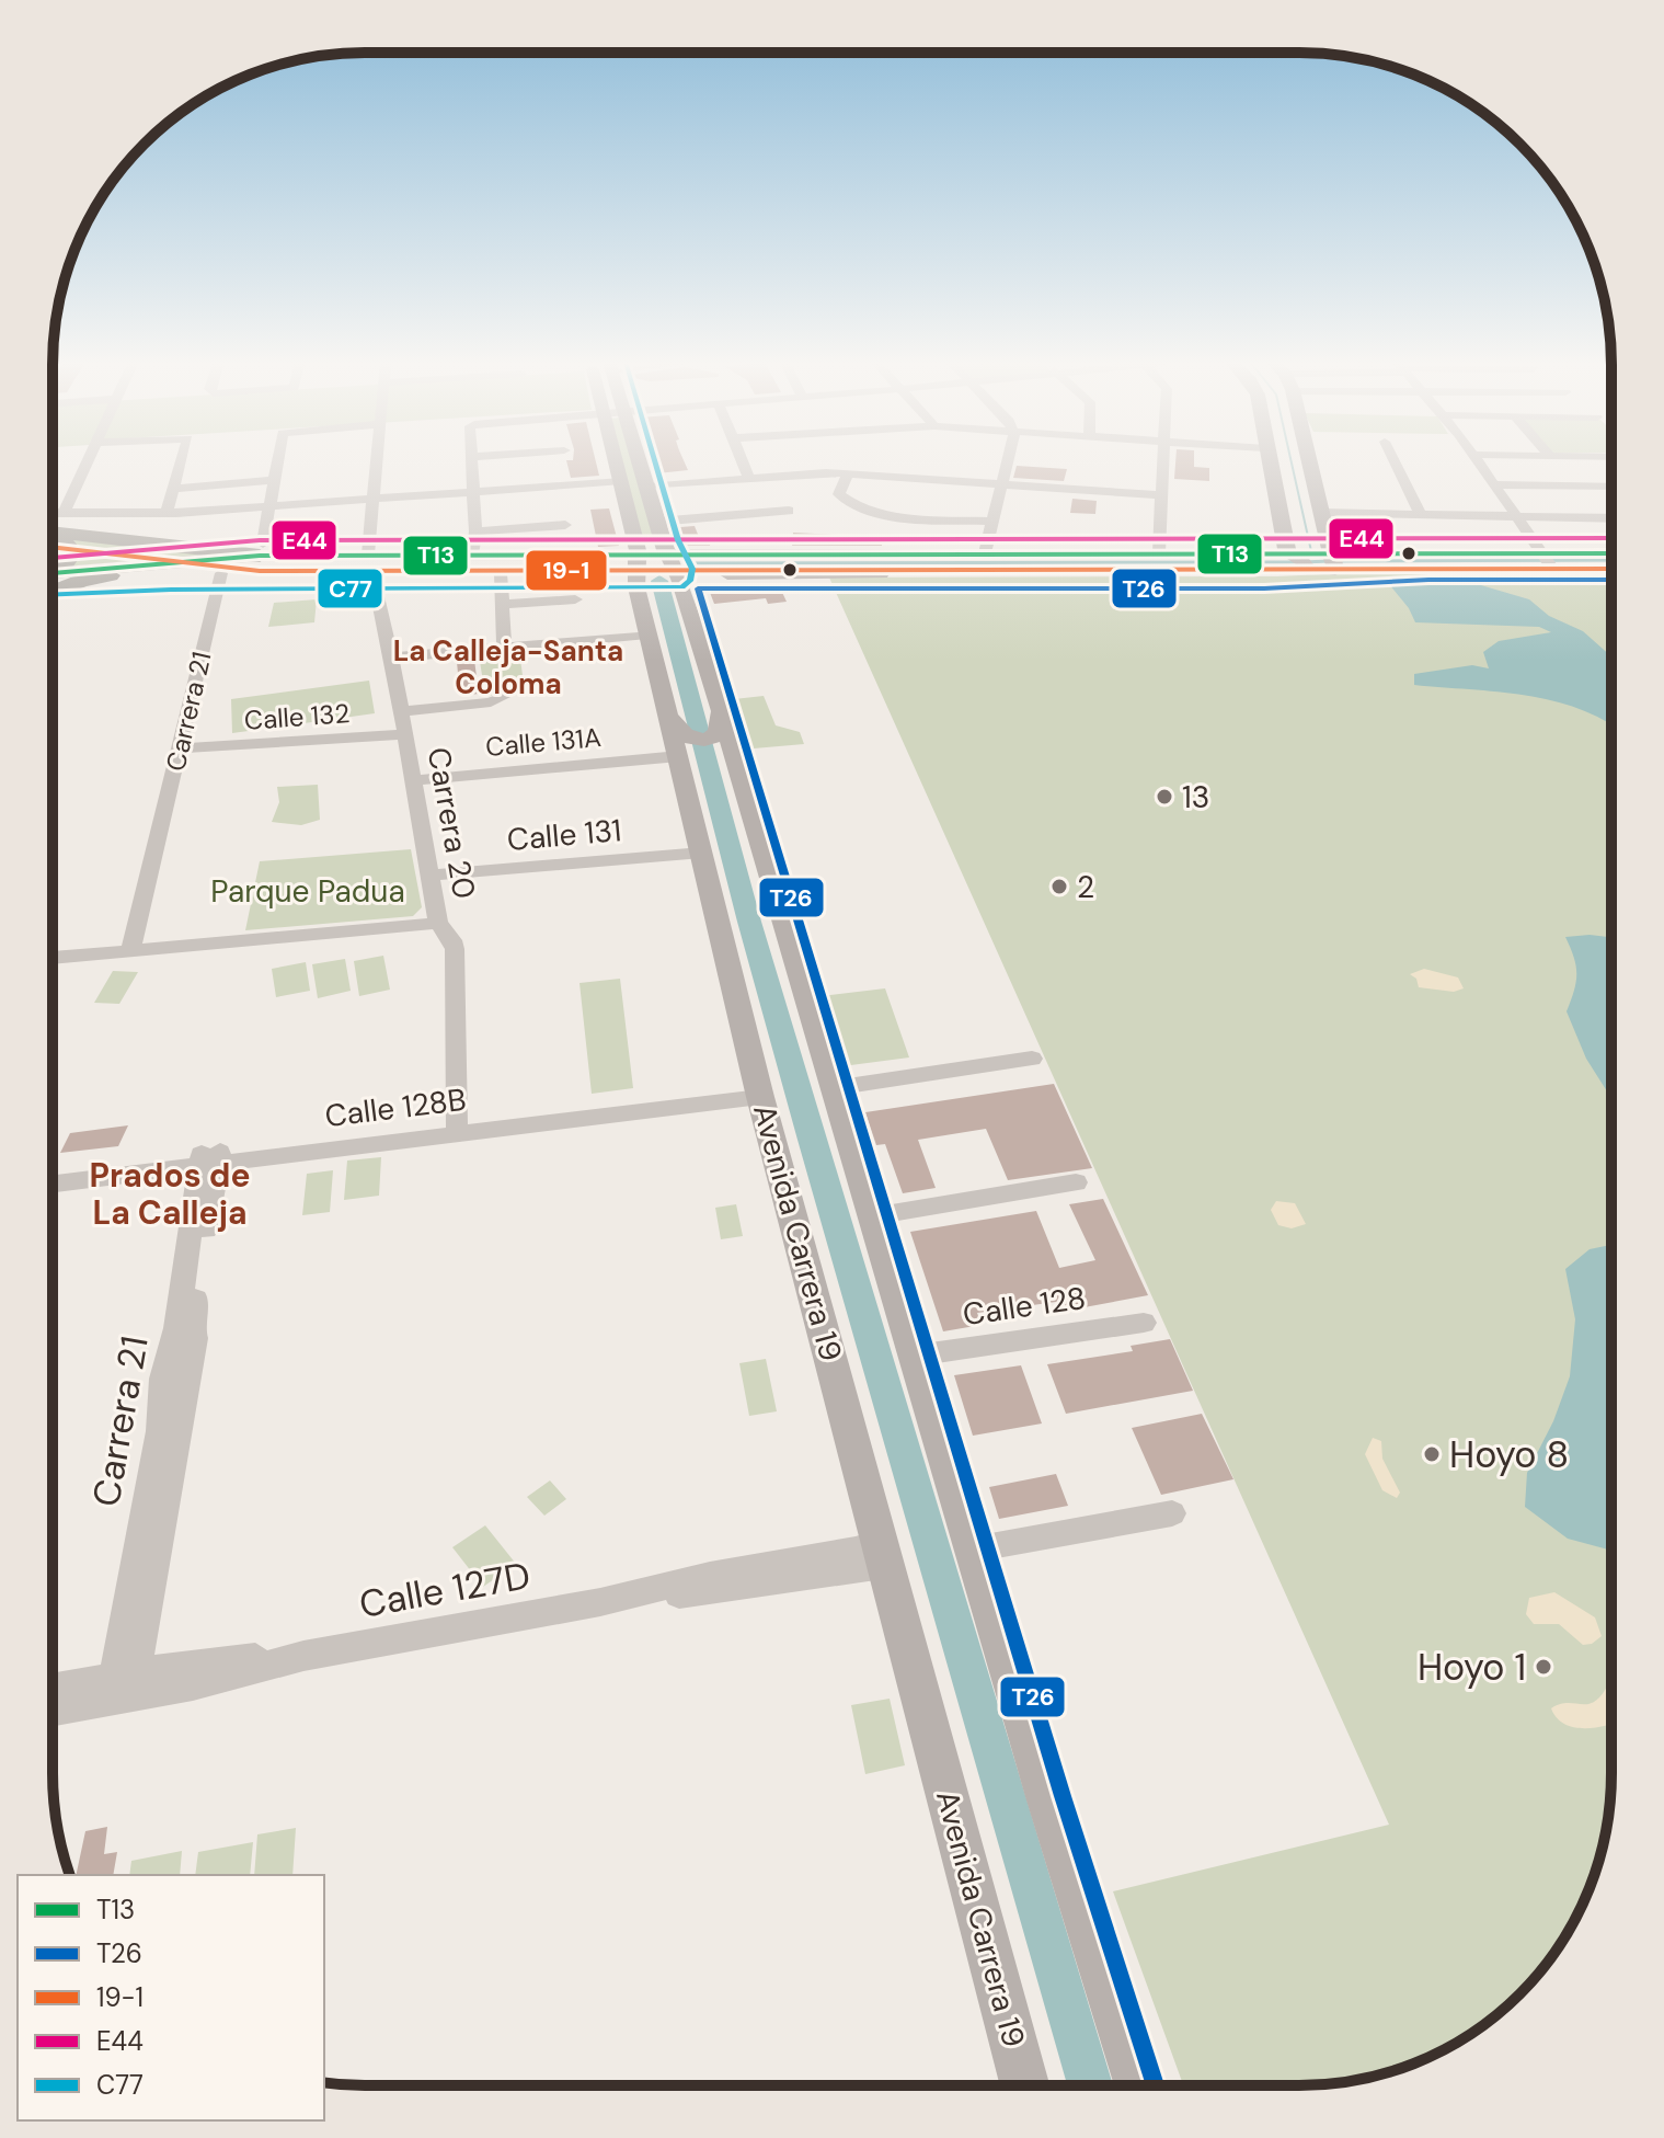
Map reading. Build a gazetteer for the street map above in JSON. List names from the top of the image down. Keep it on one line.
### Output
{"streets":{"main road":["Avenida Carrera 19"],"street":["Carrera 21","Calle 132","Calle 131A","Carrera 20","Calle 131","Calle 128B","Calle 128","Calle 127D"]},"crossings":[["Carrera 21","Calle 132"],["Carrera 21","Calle 128B"],["Carrera 21","Calle 127D"],["Calle 132","Carrera 20"],["Calle 131A","Carrera 20"],["Calle 131A","Avenida Carrera 19"],["Carrera 20","Calle 131"],["Carrera 20","Calle 128B"],["Calle 131","Avenida Carrera 19"],["Calle 128B","Avenida Carrera 19"],["Avenida Carrera 19","Calle 127D"]],"districts":["La Calleja-Santa Coloma","Prados de La Calleja"],"parks":["Parque Padua"],"places":["13","2","Hoyo 8","Hoyo 1"],"lines":["transit line C77","transit line E44","transit line 19-1","transit line T13","transit line T26"],"legend":["T13","T26","19-1","E44","C77"]}
